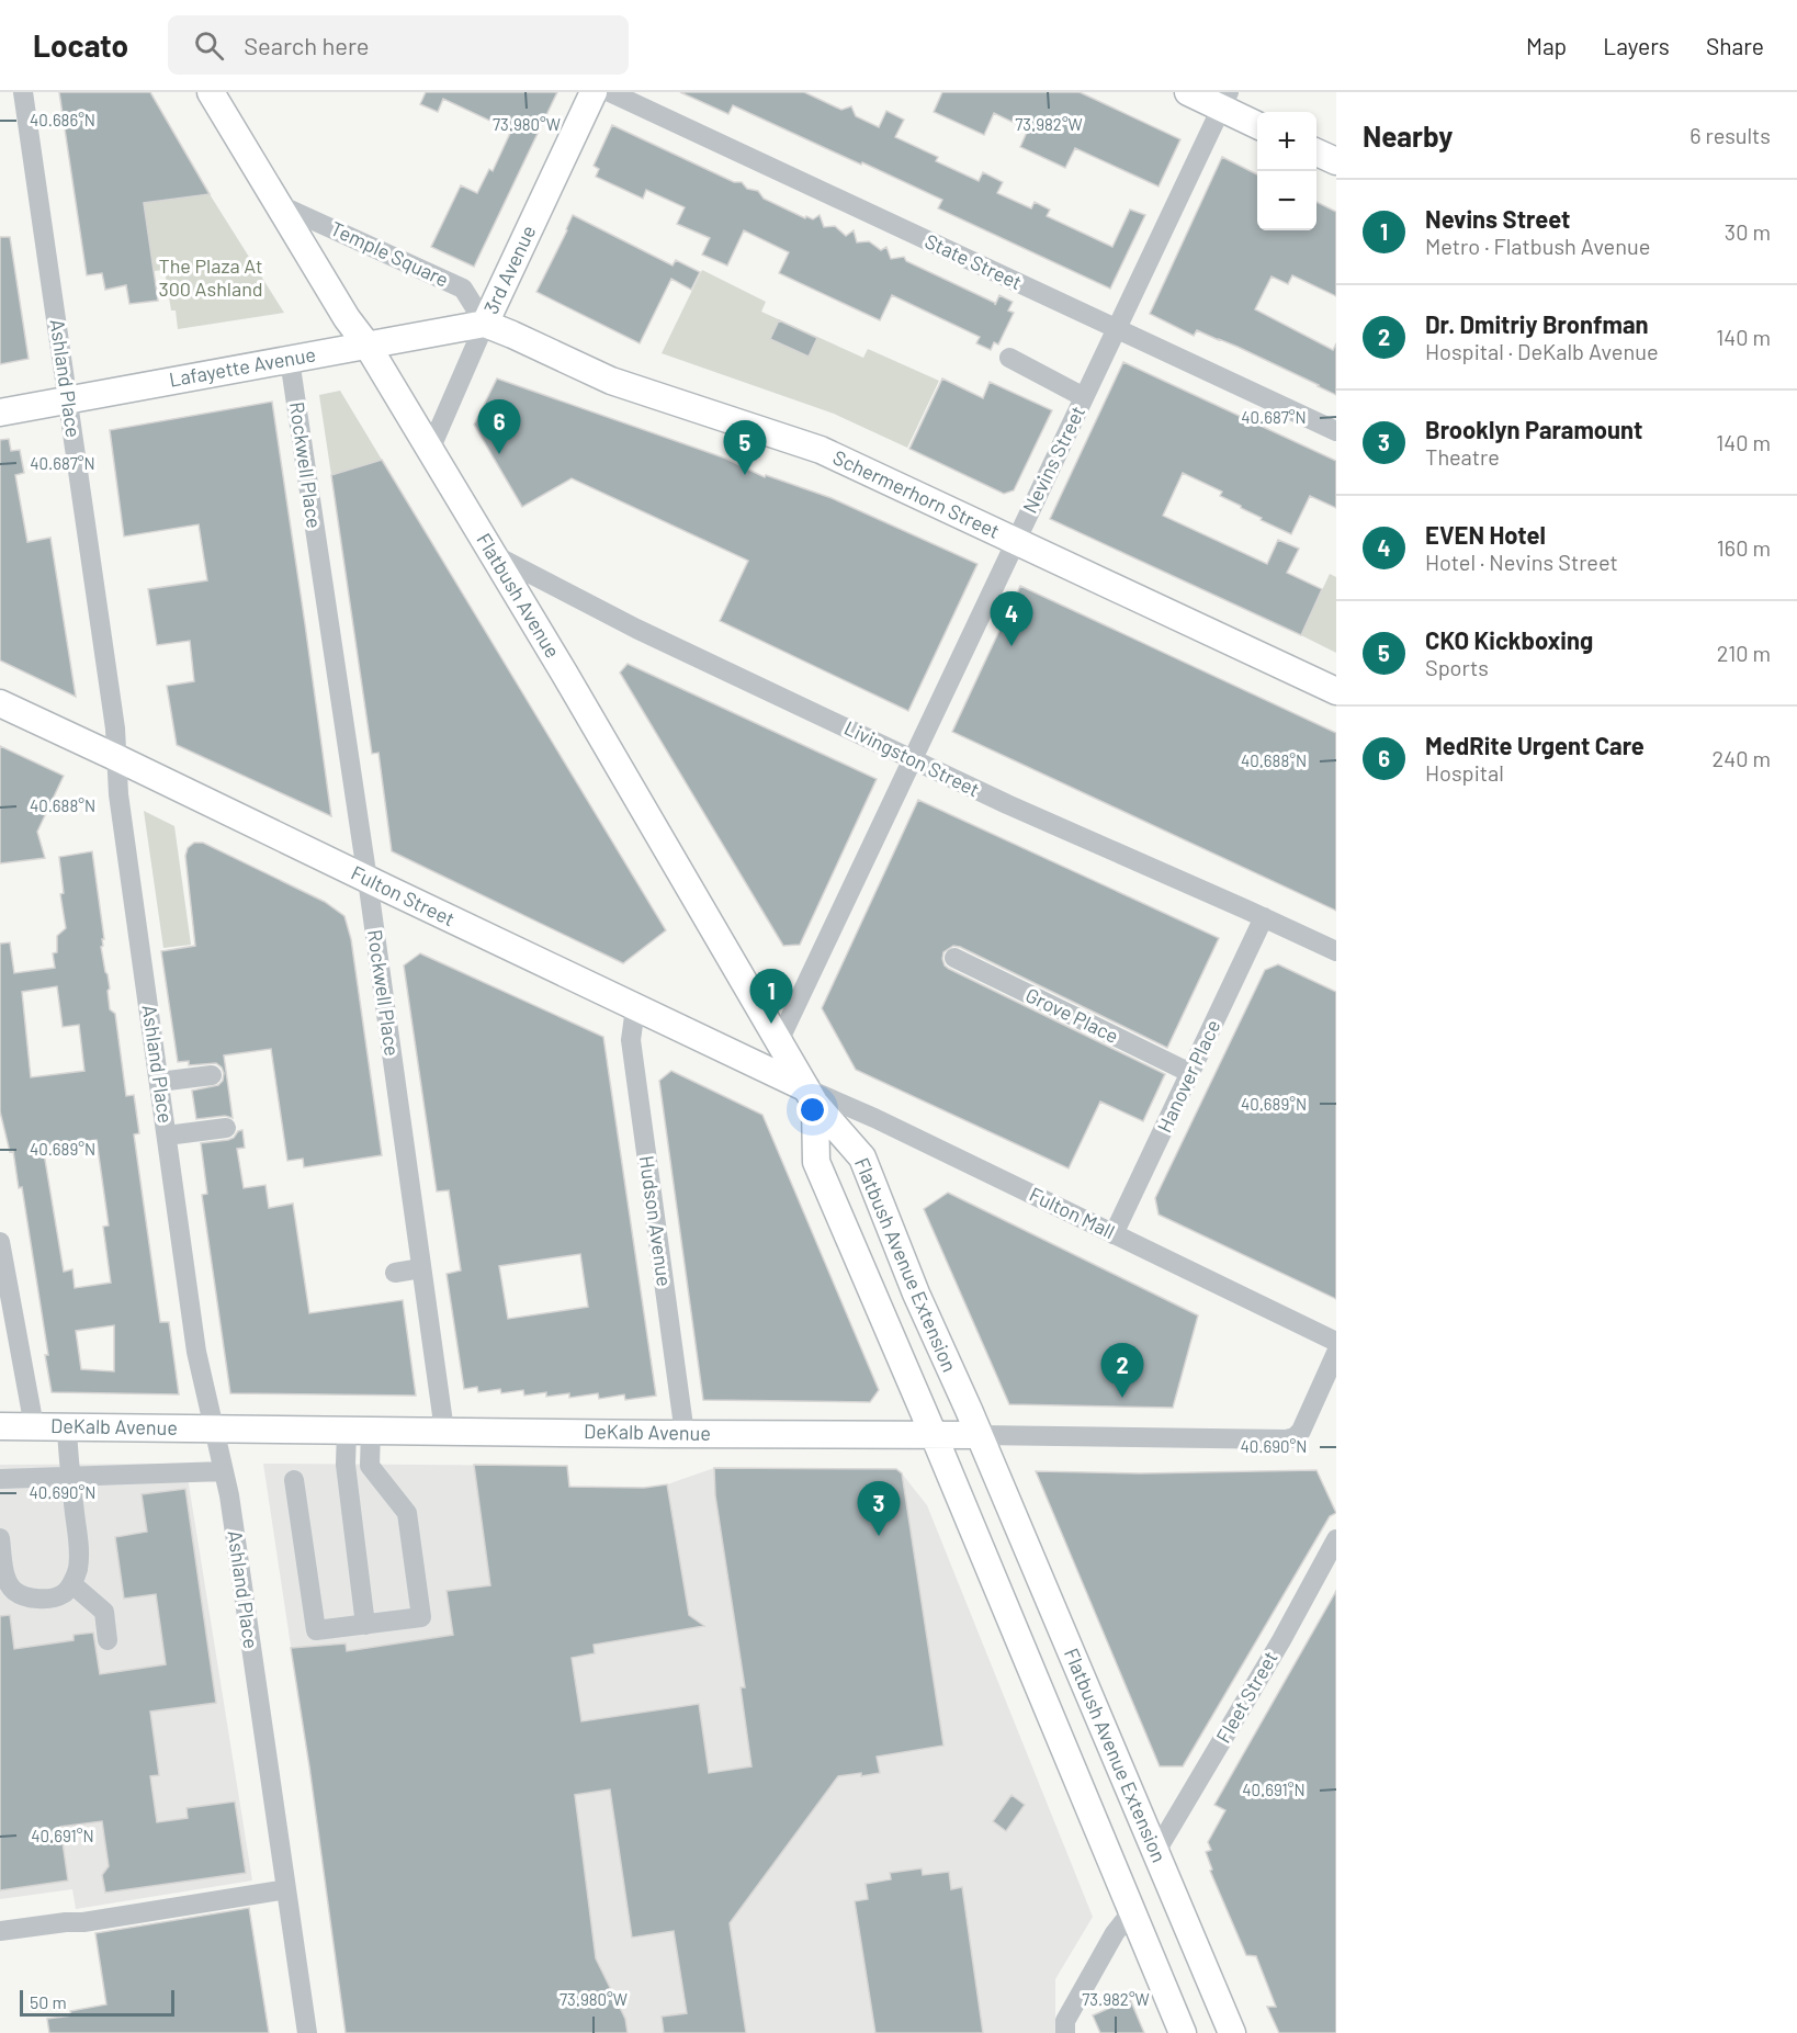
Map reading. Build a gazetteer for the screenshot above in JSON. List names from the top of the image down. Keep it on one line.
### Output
{"streets":{"main road":["3rd Avenue","Lafayette Avenue","Schermerhorn Street","Flatbush Avenue","Fulton Street","Flatbush Avenue Extension","DeKalb Avenue"],"street":["Temple Square","State Street","Ashland Place","Nevins Street","Rockwell Place","Livingston Street","Grove Place","Hanover Place","Fulton Mall","Hudson Avenue","Fleet Street"]},"crossings":[["Temple Square","3rd Avenue"],["Temple Square","Lafayette Avenue"],["Temple Square","Schermerhorn Street"],["Temple Square","Flatbush Avenue"],["State Street","Nevins Street"],["3rd Avenue","Lafayette Avenue"],["3rd Avenue","Schermerhorn Street"],["3rd Avenue","Flatbush Avenue"],["Lafayette Avenue","Ashland Place"],["Lafayette Avenue","Rockwell Place"],["Lafayette Avenue","Schermerhorn Street"],["Lafayette Avenue","Flatbush Avenue"],["Ashland Place","Fulton Street"],["Ashland Place","DeKalb Avenue"],["Nevins Street","Schermerhorn Street"],["Nevins Street","Flatbush Avenue"],["Nevins Street","Livingston Street"],["Rockwell Place","Fulton Street"],["Rockwell Place","DeKalb Avenue"],["Flatbush Avenue","Livingston Street"],["Flatbush Avenue","Fulton Street"],["Flatbush Avenue","Fulton Mall"],["Flatbush Avenue","Flatbush Avenue Extension"],["Livingston Street","Hanover Place"],["Fulton Street","Fulton Mall"],["Fulton Street","Hudson Avenue"],["Fulton Street","Flatbush Avenue Extension"],["Grove Place","Hanover Place"],["Hanover Place","Fulton Mall"],["Fulton Mall","Flatbush Avenue Extension"],["Hudson Avenue","DeKalb Avenue"],["Flatbush Avenue Extension","DeKalb Avenue"],["Flatbush Avenue Extension","Fleet Street"]],"parks":["The Plaza At 300 Ashland"],"scale_bar":"50 m","page":{"header":"Locato","search":"Search here","nav":["Map","Layers","Share"],"heading":["Nearby","6 results"],"map_buttons":["+","−"],"list":[{"mark":"1","name":"Nevins Street","note":"Metro · Flatbush Avenue","value":"30 m"},{"mark":"2","name":"Dr. Dmitriy Bronfman","note":"Hospital · DeKalb Avenue","value":"140 m"},{"mark":"3","name":"Brooklyn Paramount","note":"Theatre","value":"140 m"},{"mark":"4","name":"EVEN Hotel","note":"Hotel · Nevins Street","value":"160 m"},{"mark":"5","name":"CKO Kickboxing","note":"Sports","value":"210 m"},{"mark":"6","name":"MedRite Urgent Care","note":"Hospital","value":"240 m"}],"pins":["6","5","4","1","2","3"],"scale":"50 m"},"coordinates":["40.686°N","73.980°W","73.982°W","40.687°N","40.688°N","40.689°N","40.690°N","40.691°N"]}
